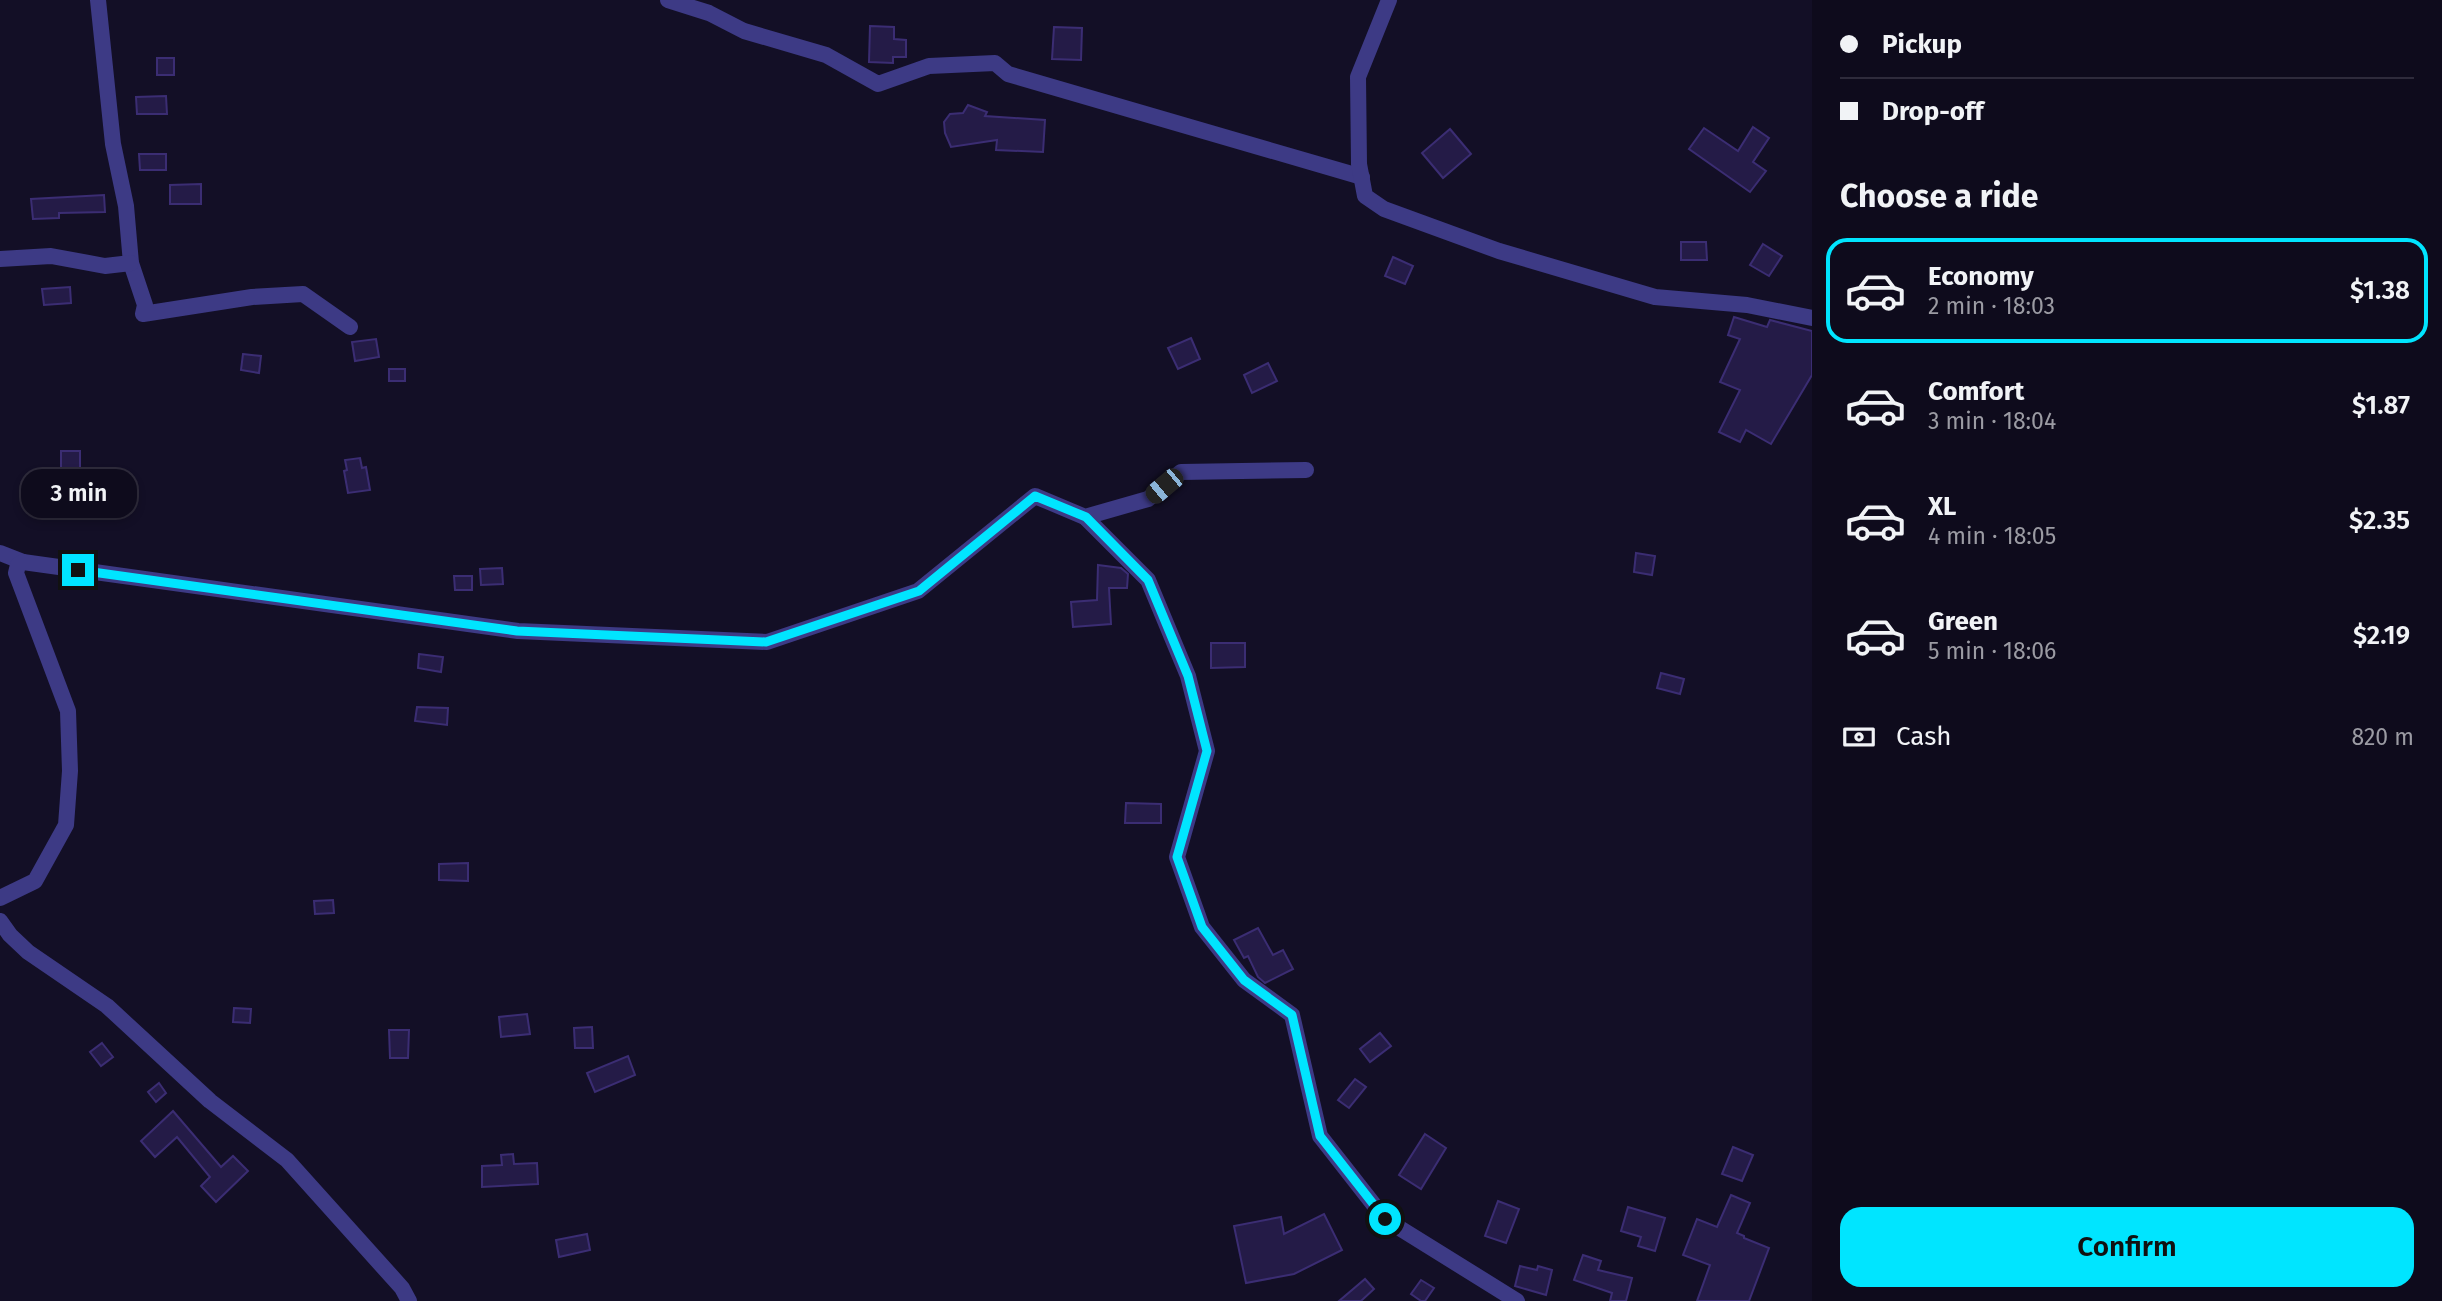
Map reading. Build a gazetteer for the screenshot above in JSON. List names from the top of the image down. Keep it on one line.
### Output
{"page":{"banner":["Pickup","Drop-off"],"heading":"Choose a ride","list":[{"name":"Economy","note":"2 min · 18:03","value":"$1.38"},{"name":"Comfort","note":"3 min · 18:04","value":"$1.87"},{"name":"XL","note":"4 min · 18:05","value":"$2.35"},{"name":"Green","note":"5 min · 18:06","value":"$2.19"}],"bubble":"3 min","pay":["Cash","820 m"],"buttons":"Confirm"}}
